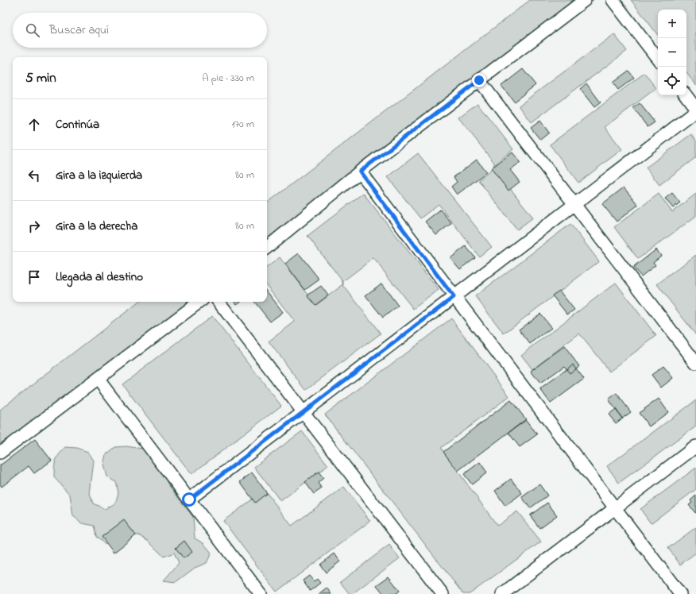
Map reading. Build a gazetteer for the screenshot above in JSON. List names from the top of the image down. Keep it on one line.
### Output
{"page":{"map_buttons":["+","−"],"search":"Buscar aquí","heading":["5 min","A pie · 330 m"],"list":[["Continúa","170 m"],["Gira a la izquierda","80 m"],["Gira a la derecha","80 m"],"Llegada al destino"]}}
